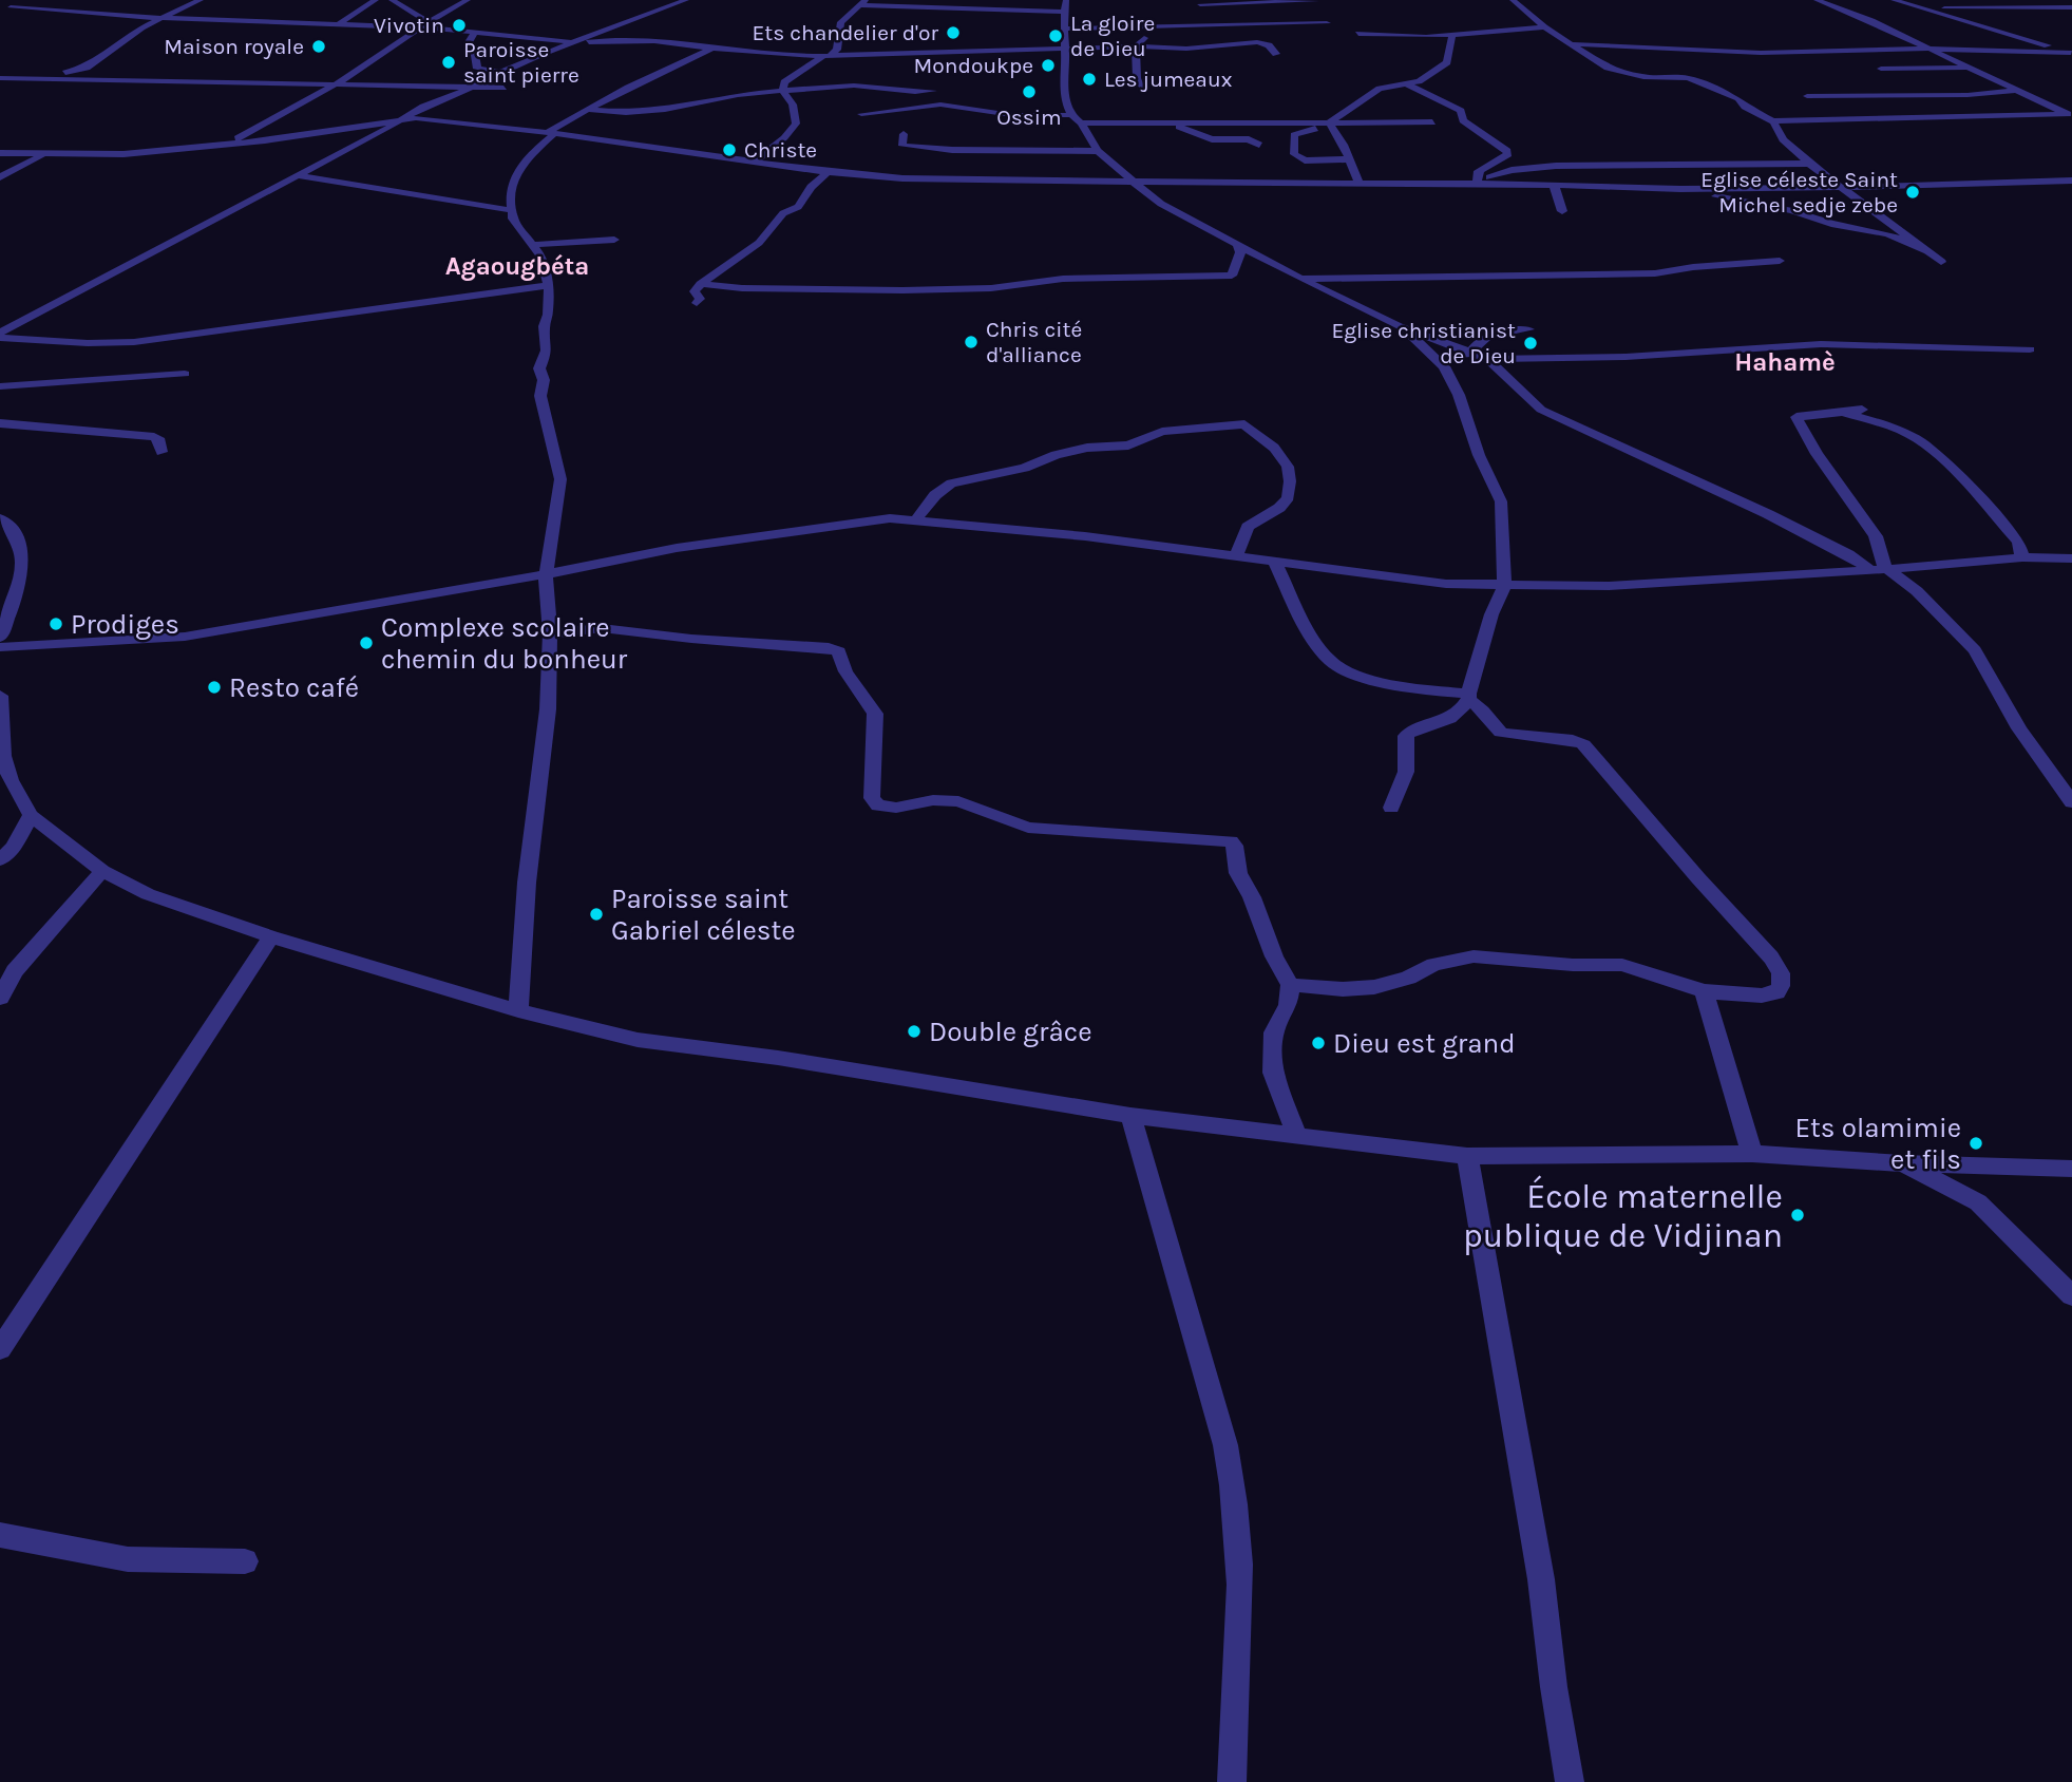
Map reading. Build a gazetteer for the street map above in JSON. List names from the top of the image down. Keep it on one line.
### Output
{"districts":["Agaougbéta","Hahamè"],"places":["Vivotin","Ets chandelier d'or","La gloire de Dieu","Maison royale","Paroisse saint pierre","Mondoukpe","Les jumeaux","Ossim","Christe","Eglise céleste Saint Michel sedje zebe","Chris cité d'alliance","Eglise christianist de Dieu","Prodiges","Complexe scolaire chemin du bonheur","Resto café","Paroisse saint Gabriel céleste","Double grâce","Dieu est grand","Ets olamimie et fils","École maternelle publique de Vidjinan"]}
